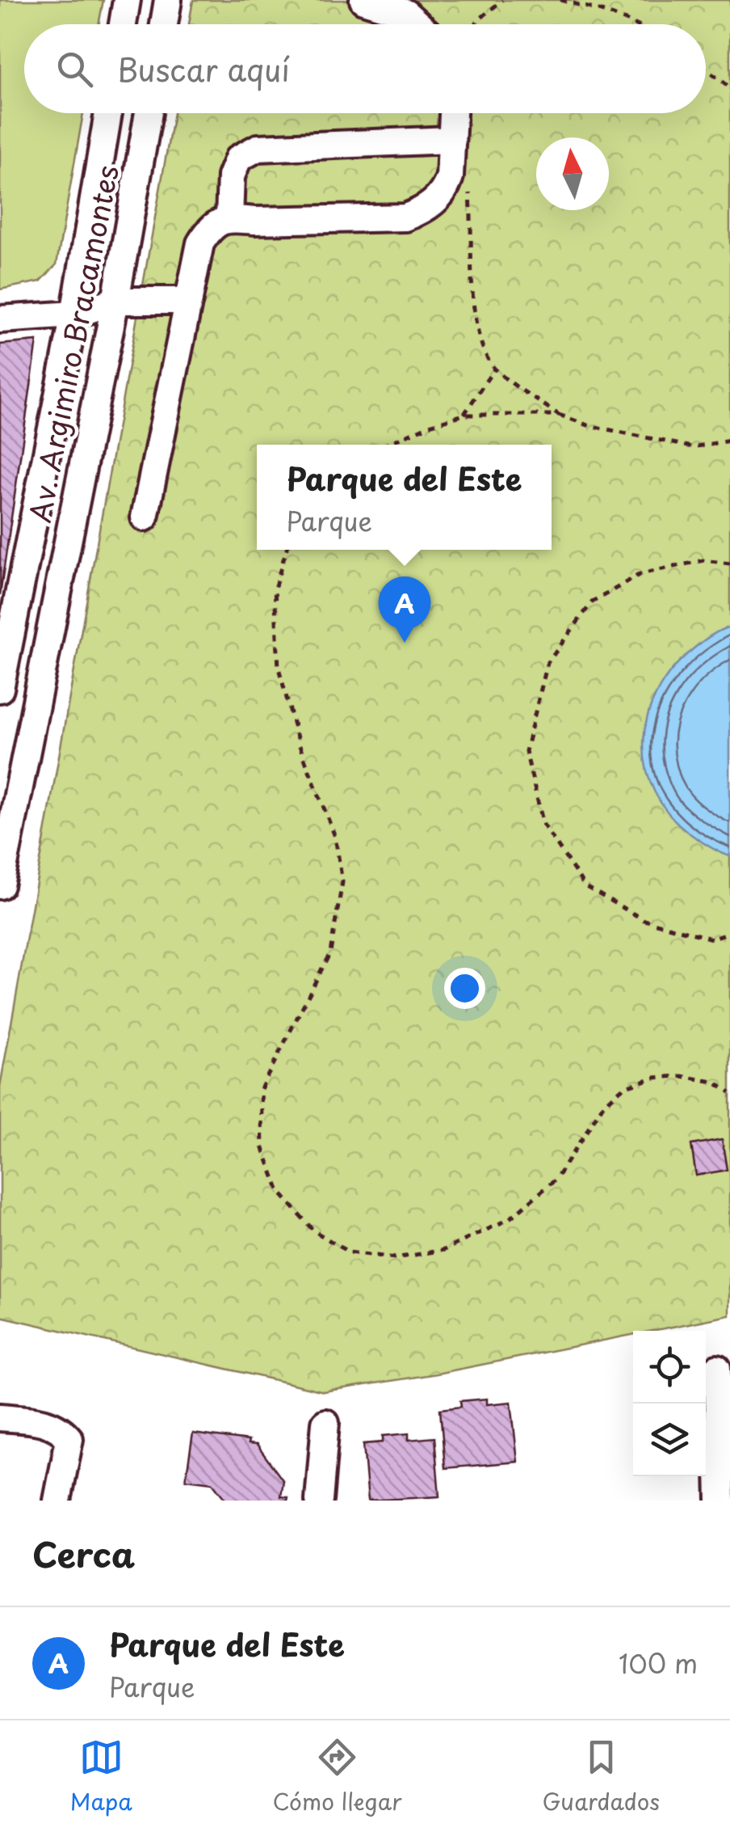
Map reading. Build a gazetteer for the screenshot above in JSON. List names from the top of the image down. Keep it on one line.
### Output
{"streets":{"street":["Av. Argimiro Bracamontes"]},"north":"top","page":{"search":"Buscar aquí","popup":["Parque del Este","Parque"],"pins":"A","heading":"Cerca","list":[{"mark":"A","name":"Parque del Este","note":"Parque","value":"100 m"}],"nav":["Mapa","Cómo llegar","Guardados"]}}
